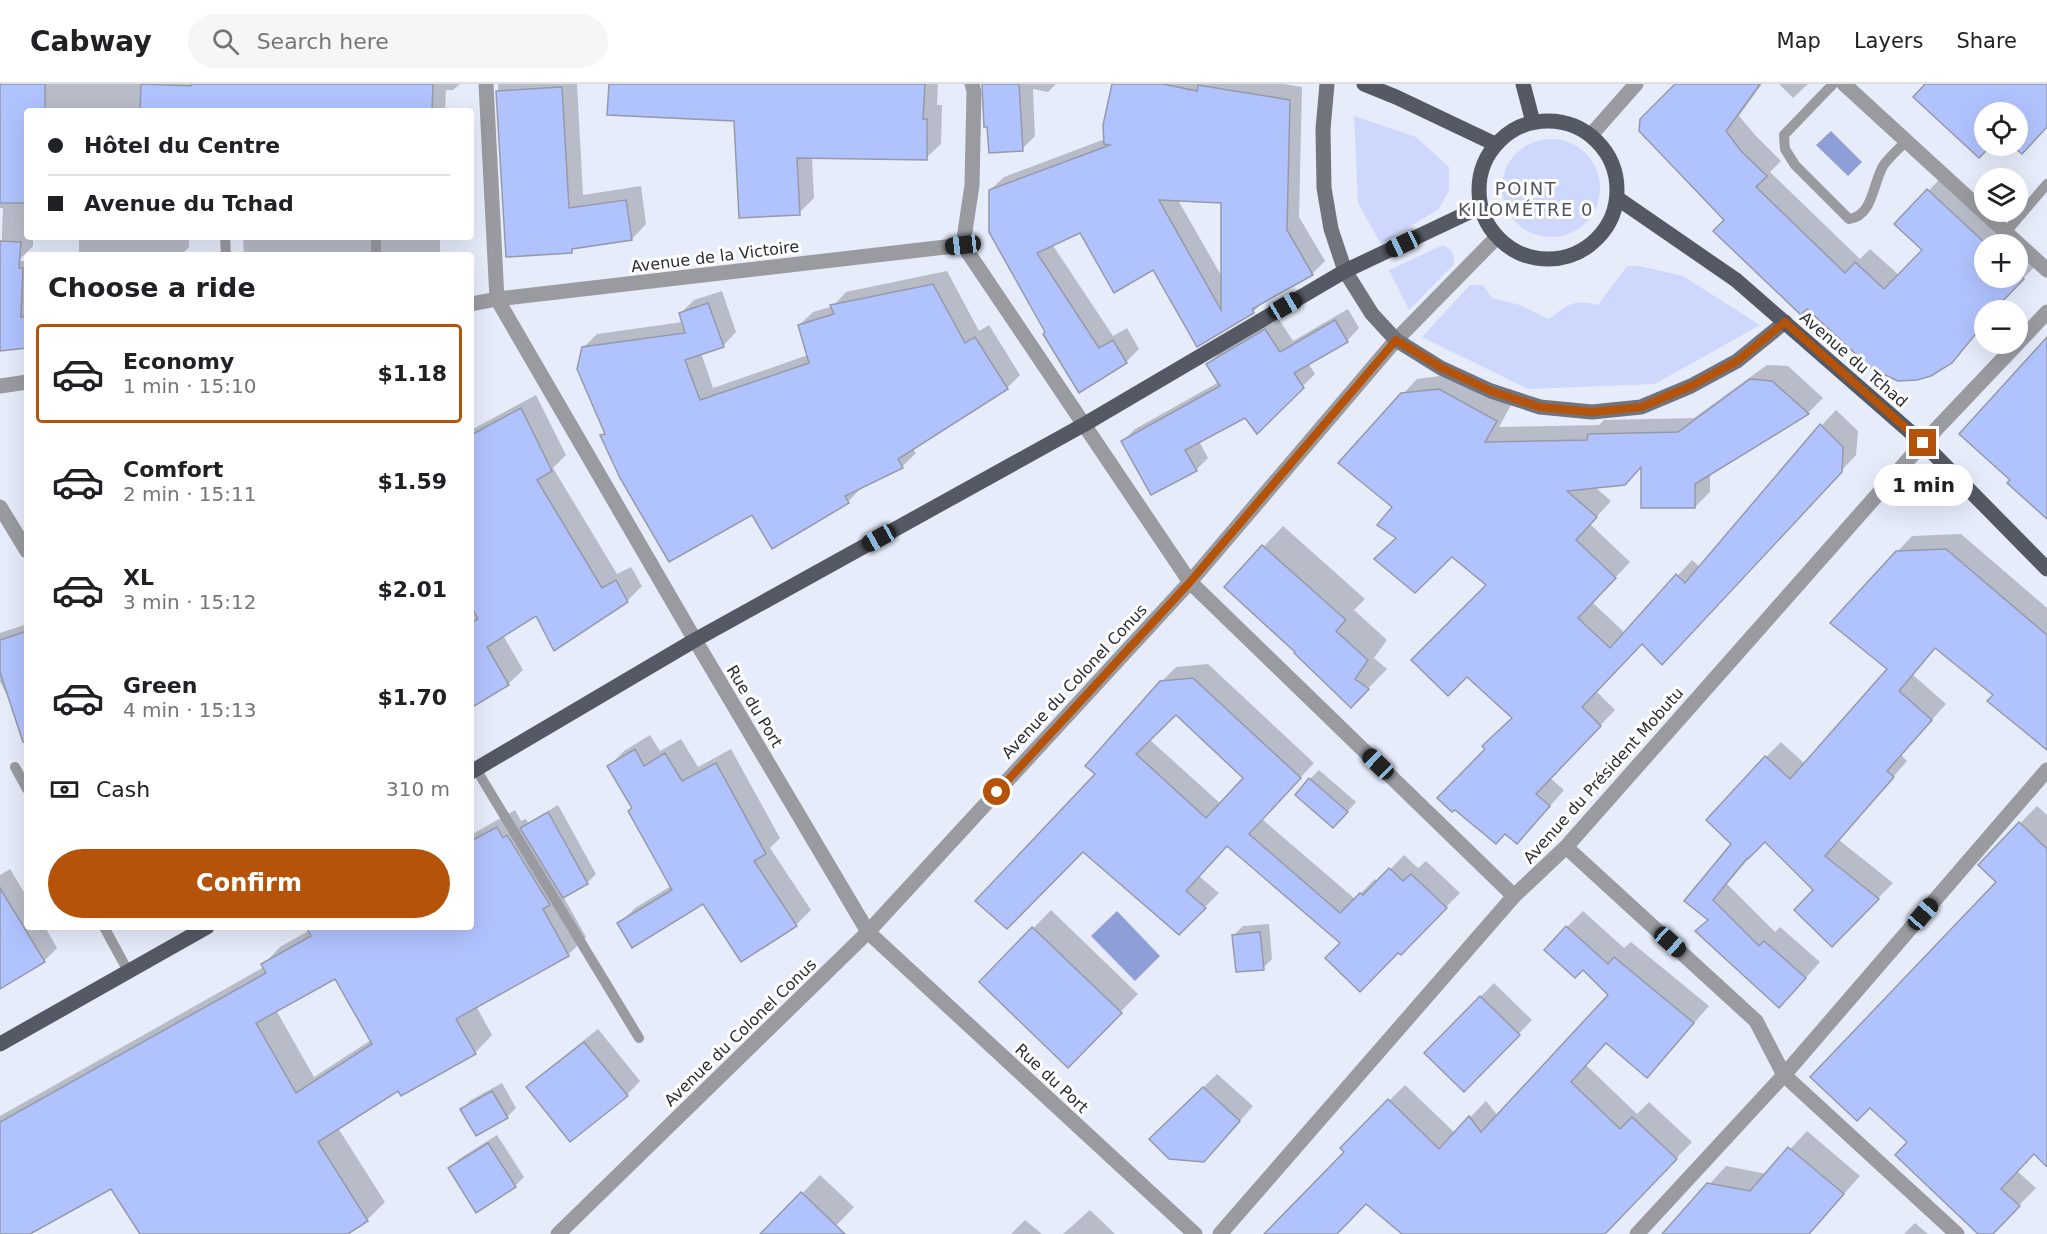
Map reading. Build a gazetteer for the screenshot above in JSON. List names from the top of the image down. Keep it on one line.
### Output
{"streets":{"main road":["Avenue du Tchad"],"street":["Avenue de la Victoire","Avenue du Colonel Conus","Rue du Port","Avenue du Président Mobutu"]},"crossings":[["Avenue de la Victoire","Rue du Port"],["Avenue du Tchad","Avenue du Colonel Conus"],["Avenue du Tchad","Avenue du Président Mobutu"],["Avenue du Colonel Conus","Rue du Port"]],"districts":["POINT KILOMÉTRE 0"],"page":{"header":"Cabway","search":"Search here","nav":["Map","Layers","Share"],"map_buttons":["+","−"],"banner":["Hôtel du Centre","Avenue du Tchad"],"heading":"Choose a ride","list":[{"name":"Economy","note":"1 min · 15:10","value":"$1.18"},{"name":"Comfort","note":"2 min · 15:11","value":"$1.59"},{"name":"XL","note":"3 min · 15:12","value":"$2.01"},{"name":"Green","note":"4 min · 15:13","value":"$1.70"}],"bubble":"1 min","pay":["Cash","310 m"],"buttons":"Confirm"}}
